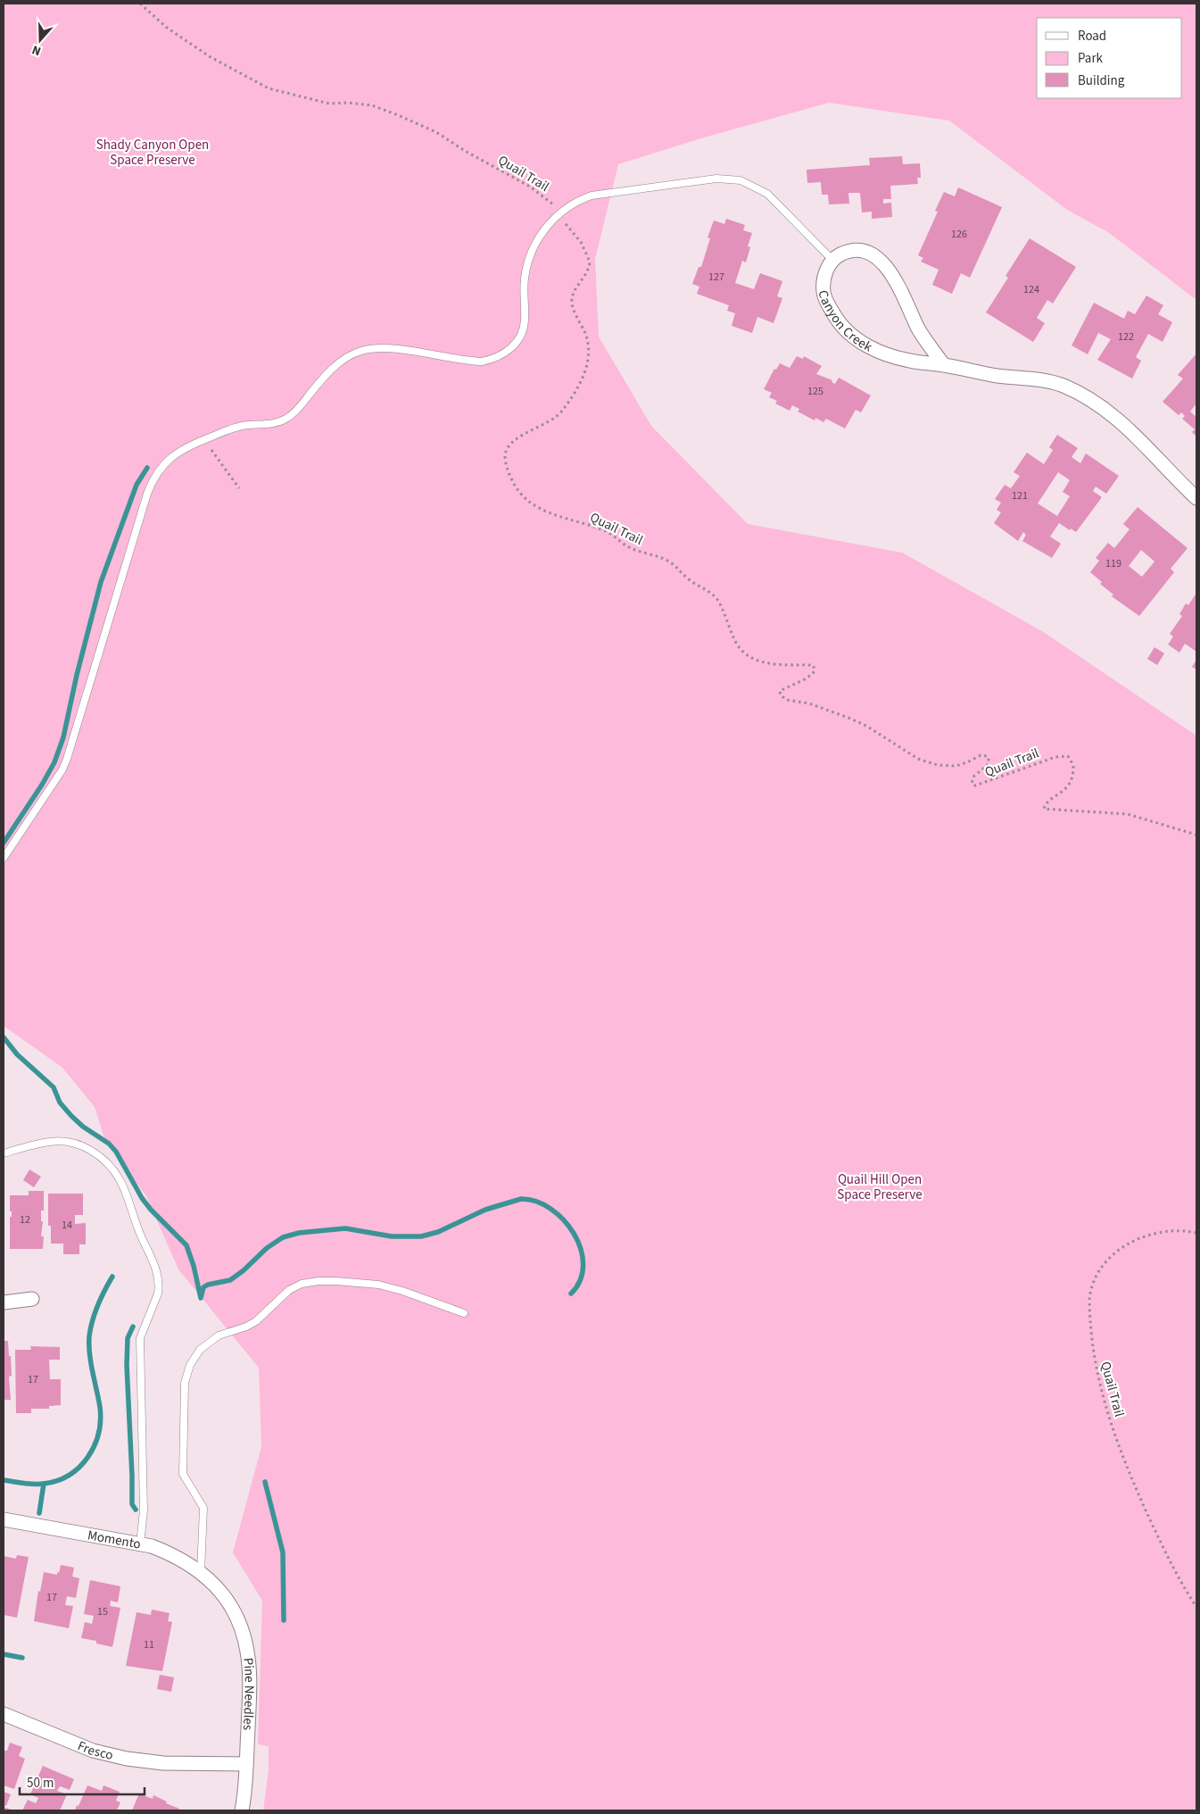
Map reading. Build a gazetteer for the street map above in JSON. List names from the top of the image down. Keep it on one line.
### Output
{"streets":{"street":["Canyon Creek","Momento","Pine Needles","Fresco"],"path":["Quail Trail"]},"crossings":[["Momento","Pine Needles"],["Pine Needles","Fresco"]],"parks":["Shady Canyon Open Space Preserve","Quail Hill Open Space Preserve"],"house_numbers":["126","127","124","122","125","121","119","12","14","17","17","15","11"],"legend":["Road","Park","Building"],"scale_bar":"50 m","north":"bottom"}
